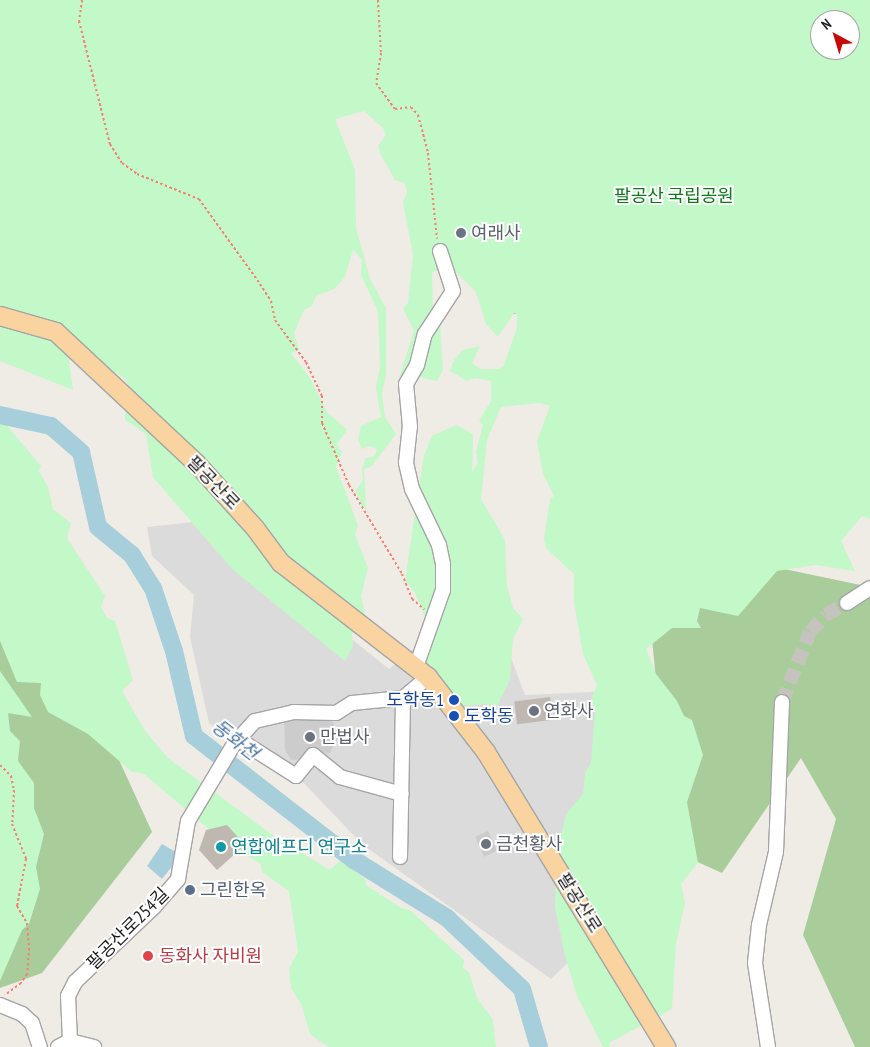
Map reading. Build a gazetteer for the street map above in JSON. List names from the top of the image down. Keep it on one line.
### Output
{"streets":{"main road":["팔공산로"],"street":["팔공산로254길"]},"water":["동화천"],"parks":["팔공산 국립공원"],"places":["여래사","도학동1","연화사","도학동","만법사","금천황사","연합에프디 연구소","그린한옥","동화사 자비원"],"north":"top left"}
